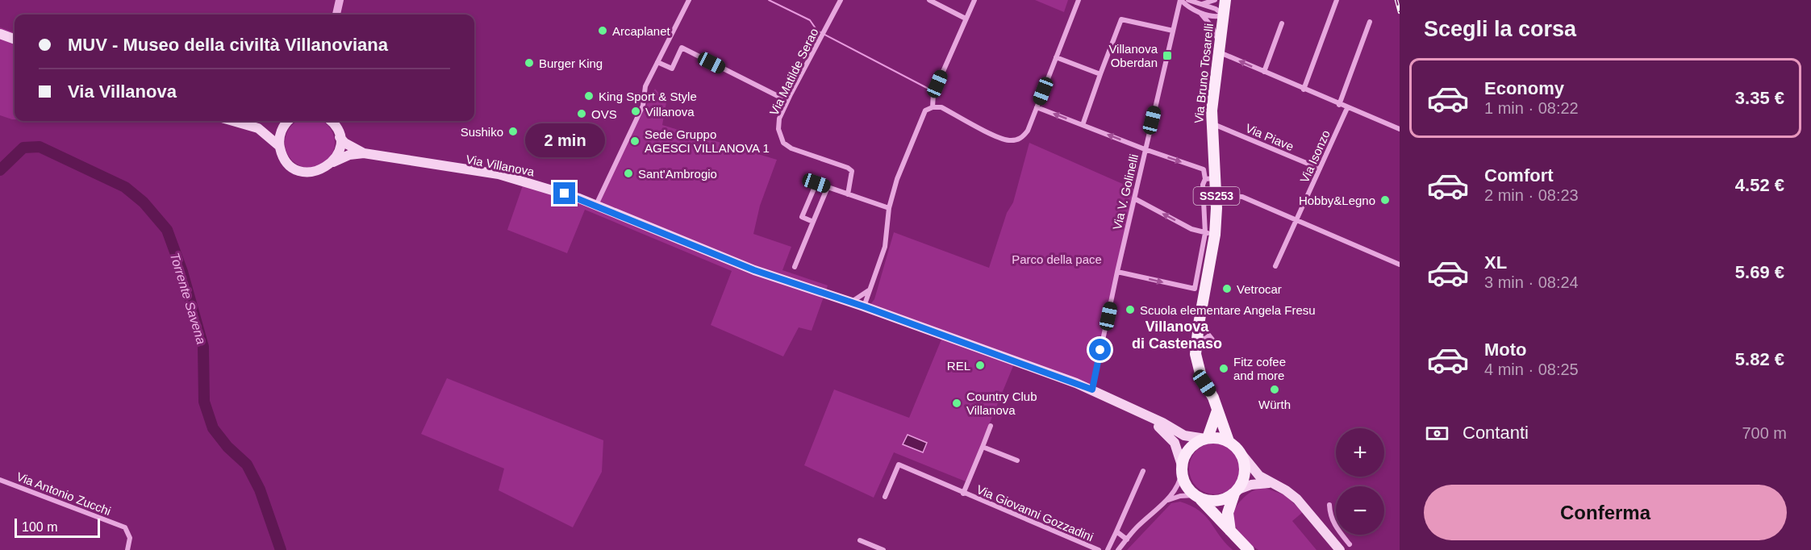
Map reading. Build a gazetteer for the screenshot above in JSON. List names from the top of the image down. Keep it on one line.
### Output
{"streets":{"main road":["Via Bruno Tosarelli","Via Villanova","SS253"],"street":["Via Matilde Serao","Via Piave","Via Isonzo","Via V. Golinelli","Via Antonio Zucchi","Via Giovanni Gozzadini"]},"crossings":[["Via Bruno Tosarelli","Via Piave"],["Via Bruno Tosarelli","Via Villanova"],["Via Bruno Tosarelli","Via V. Golinelli"],["Via Bruno Tosarelli","SS253"],["Via Piave","Via Isonzo"],["Via Villanova","Via V. Golinelli"],["Via Villanova","SS253"]],"districts":["Villanova di Castenaso"],"water":["Torrente Savena"],"parks":["Parco della pace"],"places":{"other":["Arcaplanet","Burger King","King Sport & Style","Villanova","OVS","Sushiko","Sede Gruppo AGESCI VILLANOVA 1","Sant'Ambrogio","Hobby&Legno","Vetrocar","Scuola elementare Angela Fresu","REL","Fitz cofee and more","Würth","Country Club Villanova"],"transit":["Villanova Oberdan"]},"scale_bar":"100 m","page":{"heading":"Scegli la corsa","banner":["MUV - Museo della civiltà Villanoviana","Via Villanova"],"list":[{"name":"Economy","note":"1 min · 08:22","value":"3.35 €"},{"name":"Comfort","note":"2 min · 08:23","value":"4.52 €"},{"name":"XL","note":"3 min · 08:24","value":"5.69 €"},{"name":"Moto","note":"4 min · 08:25","value":"5.82 €"}],"bubble":"2 min","pay":["Contanti","700 m"],"map_buttons":["+","−"],"buttons":"Conferma","scale":"100 m"}}
